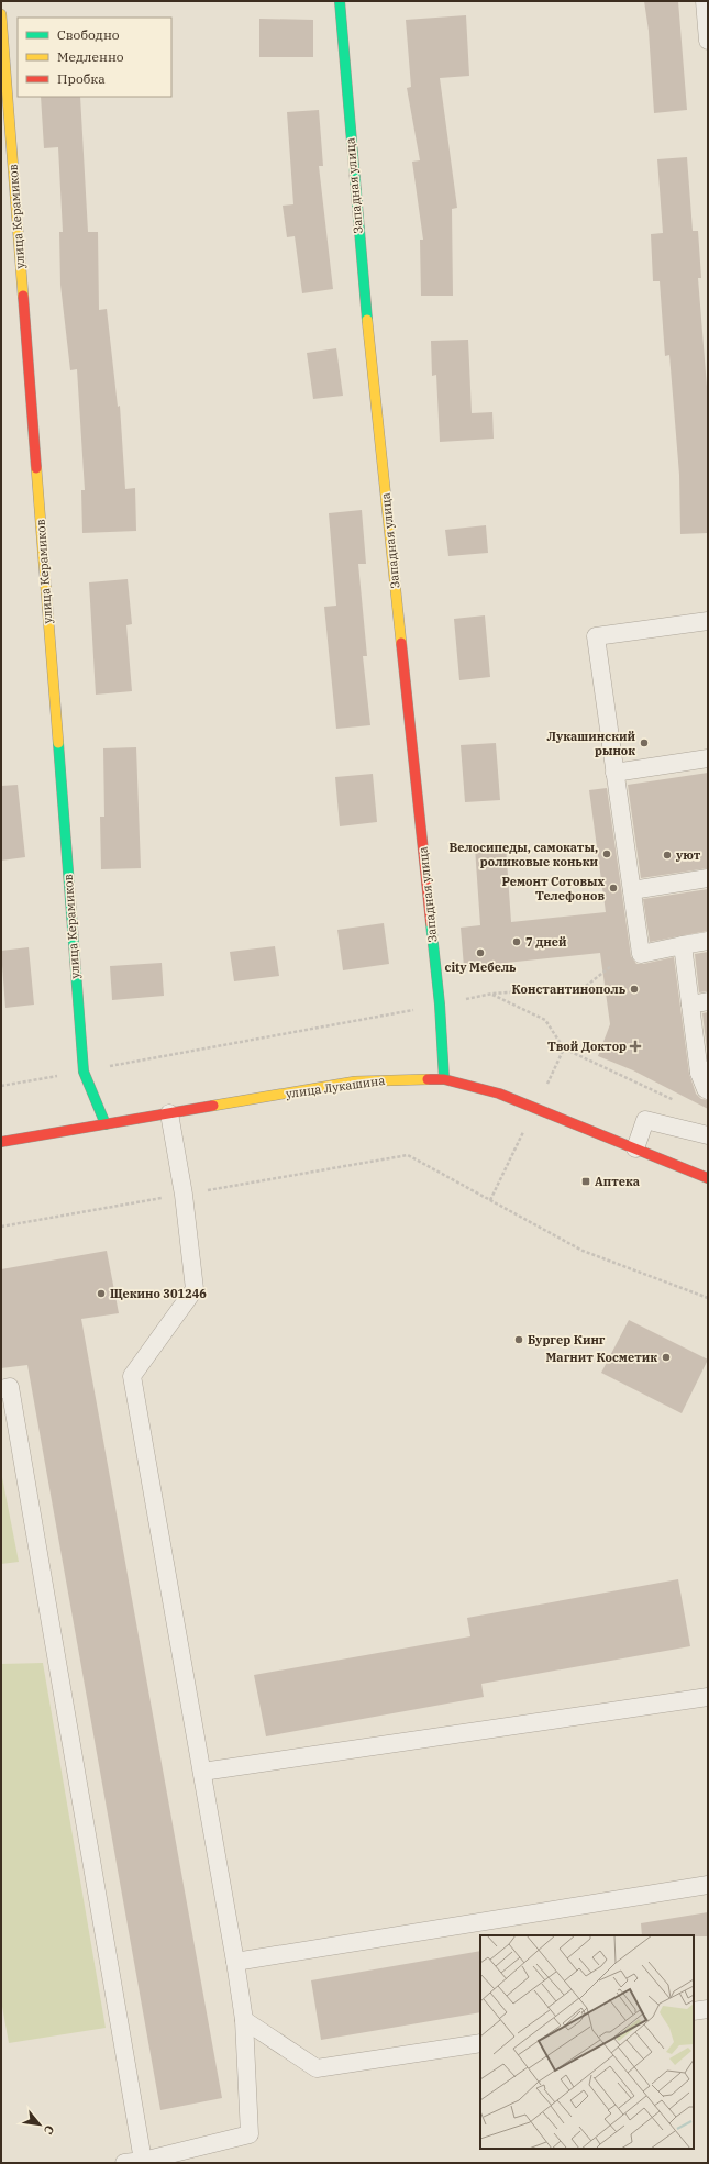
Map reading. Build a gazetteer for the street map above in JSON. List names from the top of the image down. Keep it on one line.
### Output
{"streets":{"street":["Западная улица","улица Керамиков","улица Лукашина"]},"crossings":[["Западная улица","улица Лукашина"],["улица Керамиков","улица Лукашина"]],"places":{"other":["Лукашинский рынок","Велосипеды, самокаты, роликовые коньки","уют","Ремонт Сотовых Телефонов","7 дней","city Мебель","Константинополь","Щекино 301246","Бургер Кинг","Магнит Косметик"],"health":["Твой Доктор"],"transit":["Аптека"]},"legend":["Свободно","Медленно","Пробка"],"north":"bottom right"}
